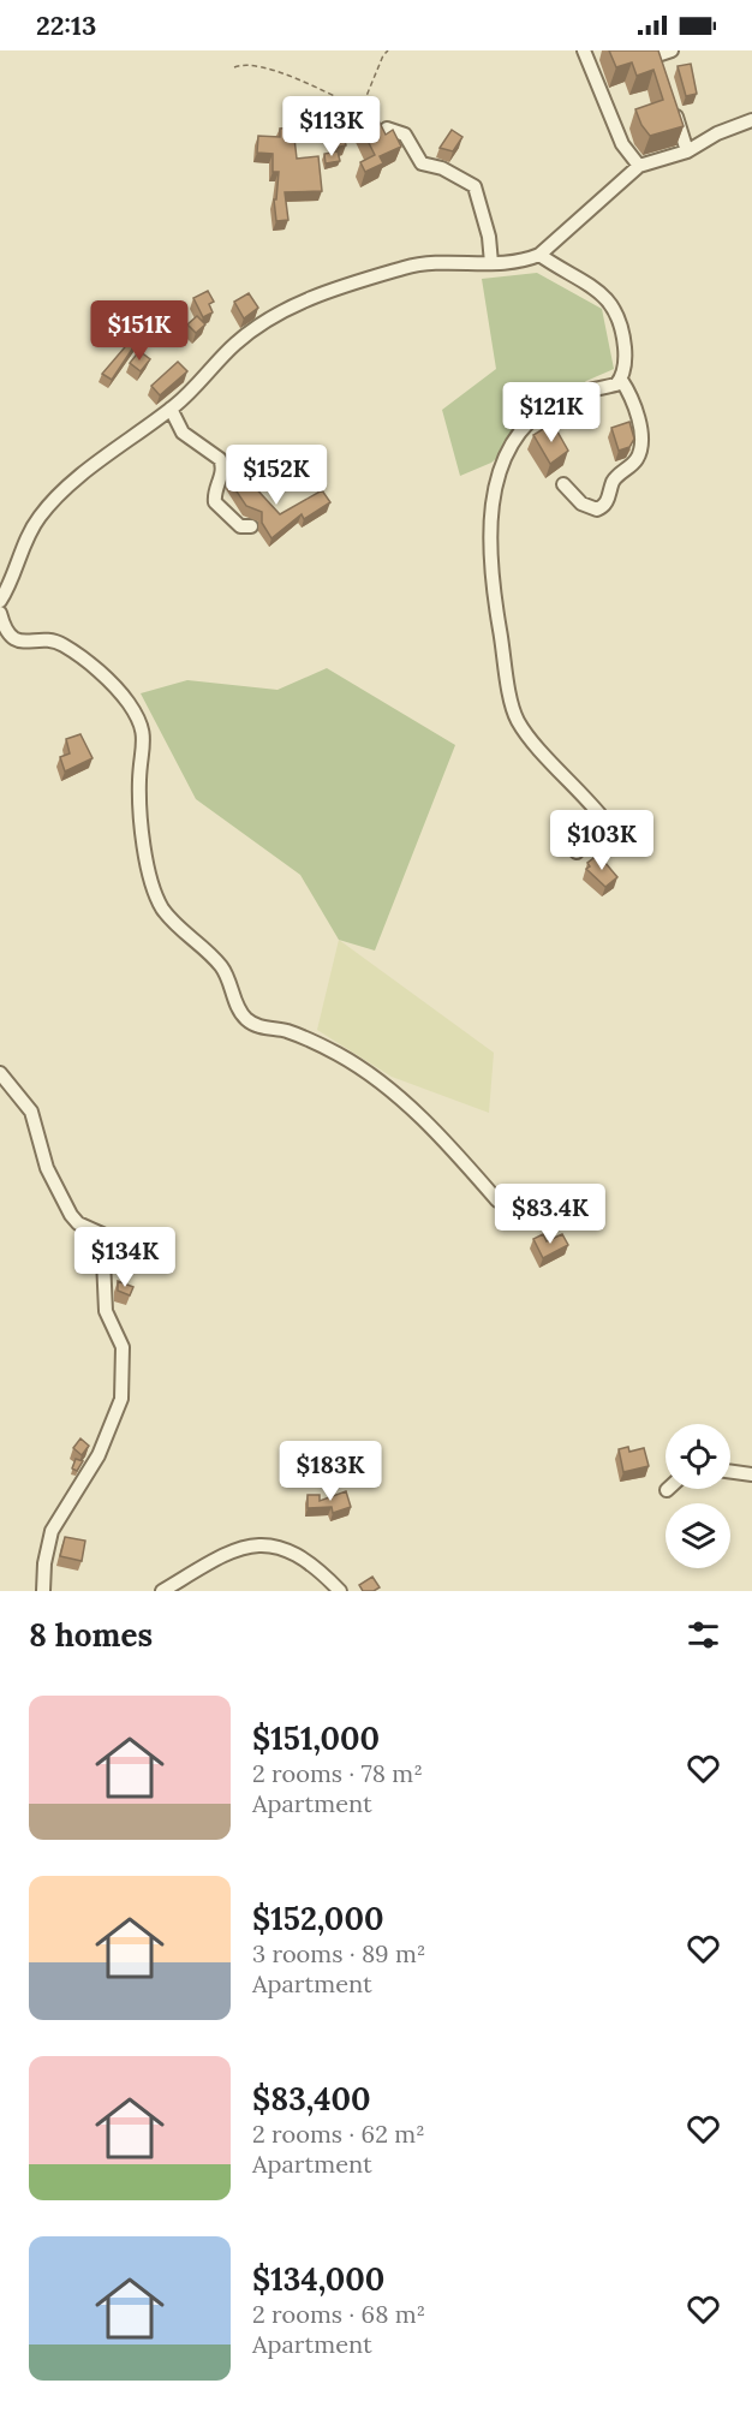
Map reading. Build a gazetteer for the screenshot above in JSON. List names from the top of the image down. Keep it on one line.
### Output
{"page":{"status":"22:13","price":["$113K","$151K","$121K","$152K","$103K","$83.4K","$134K","$183K"],"heading":"8 homes","list":[{"name":"$151,000","note":"2 rooms · 78 m² · Apartment"},{"name":"$152,000","note":"3 rooms · 89 m² · Apartment"},{"name":"$83,400","note":"2 rooms · 62 m² · Apartment"},{"name":"$134,000","note":"2 rooms · 68 m² · Apartment"}]}}
